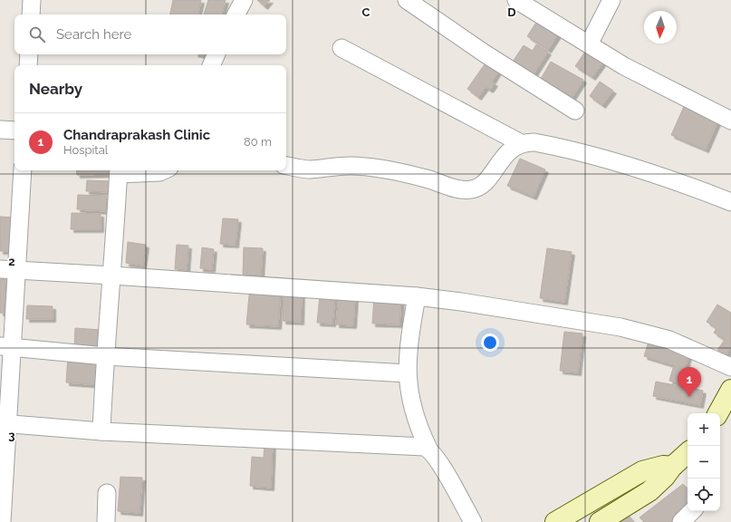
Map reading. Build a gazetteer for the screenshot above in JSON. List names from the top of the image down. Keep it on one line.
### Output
{"north":"bottom","page":{"search":"Search here","heading":"Nearby","list":[{"mark":"1","name":"Chandraprakash Clinic","note":"Hospital","value":"80 m"}],"pins":"1","map_buttons":["+","−"]},"grid":{"columns":["C","D"],"rows":["2","3"]}}
